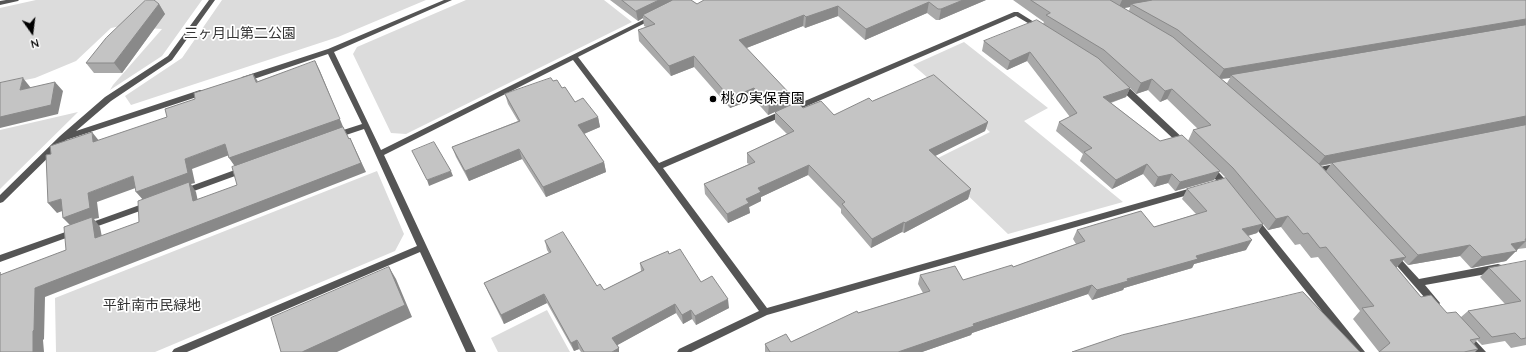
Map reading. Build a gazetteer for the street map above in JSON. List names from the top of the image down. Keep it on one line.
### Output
{"parks":["三ヶ月山第二公園","平針南市民緑地"],"places":["桃の実保育園"],"north":"bottom"}
